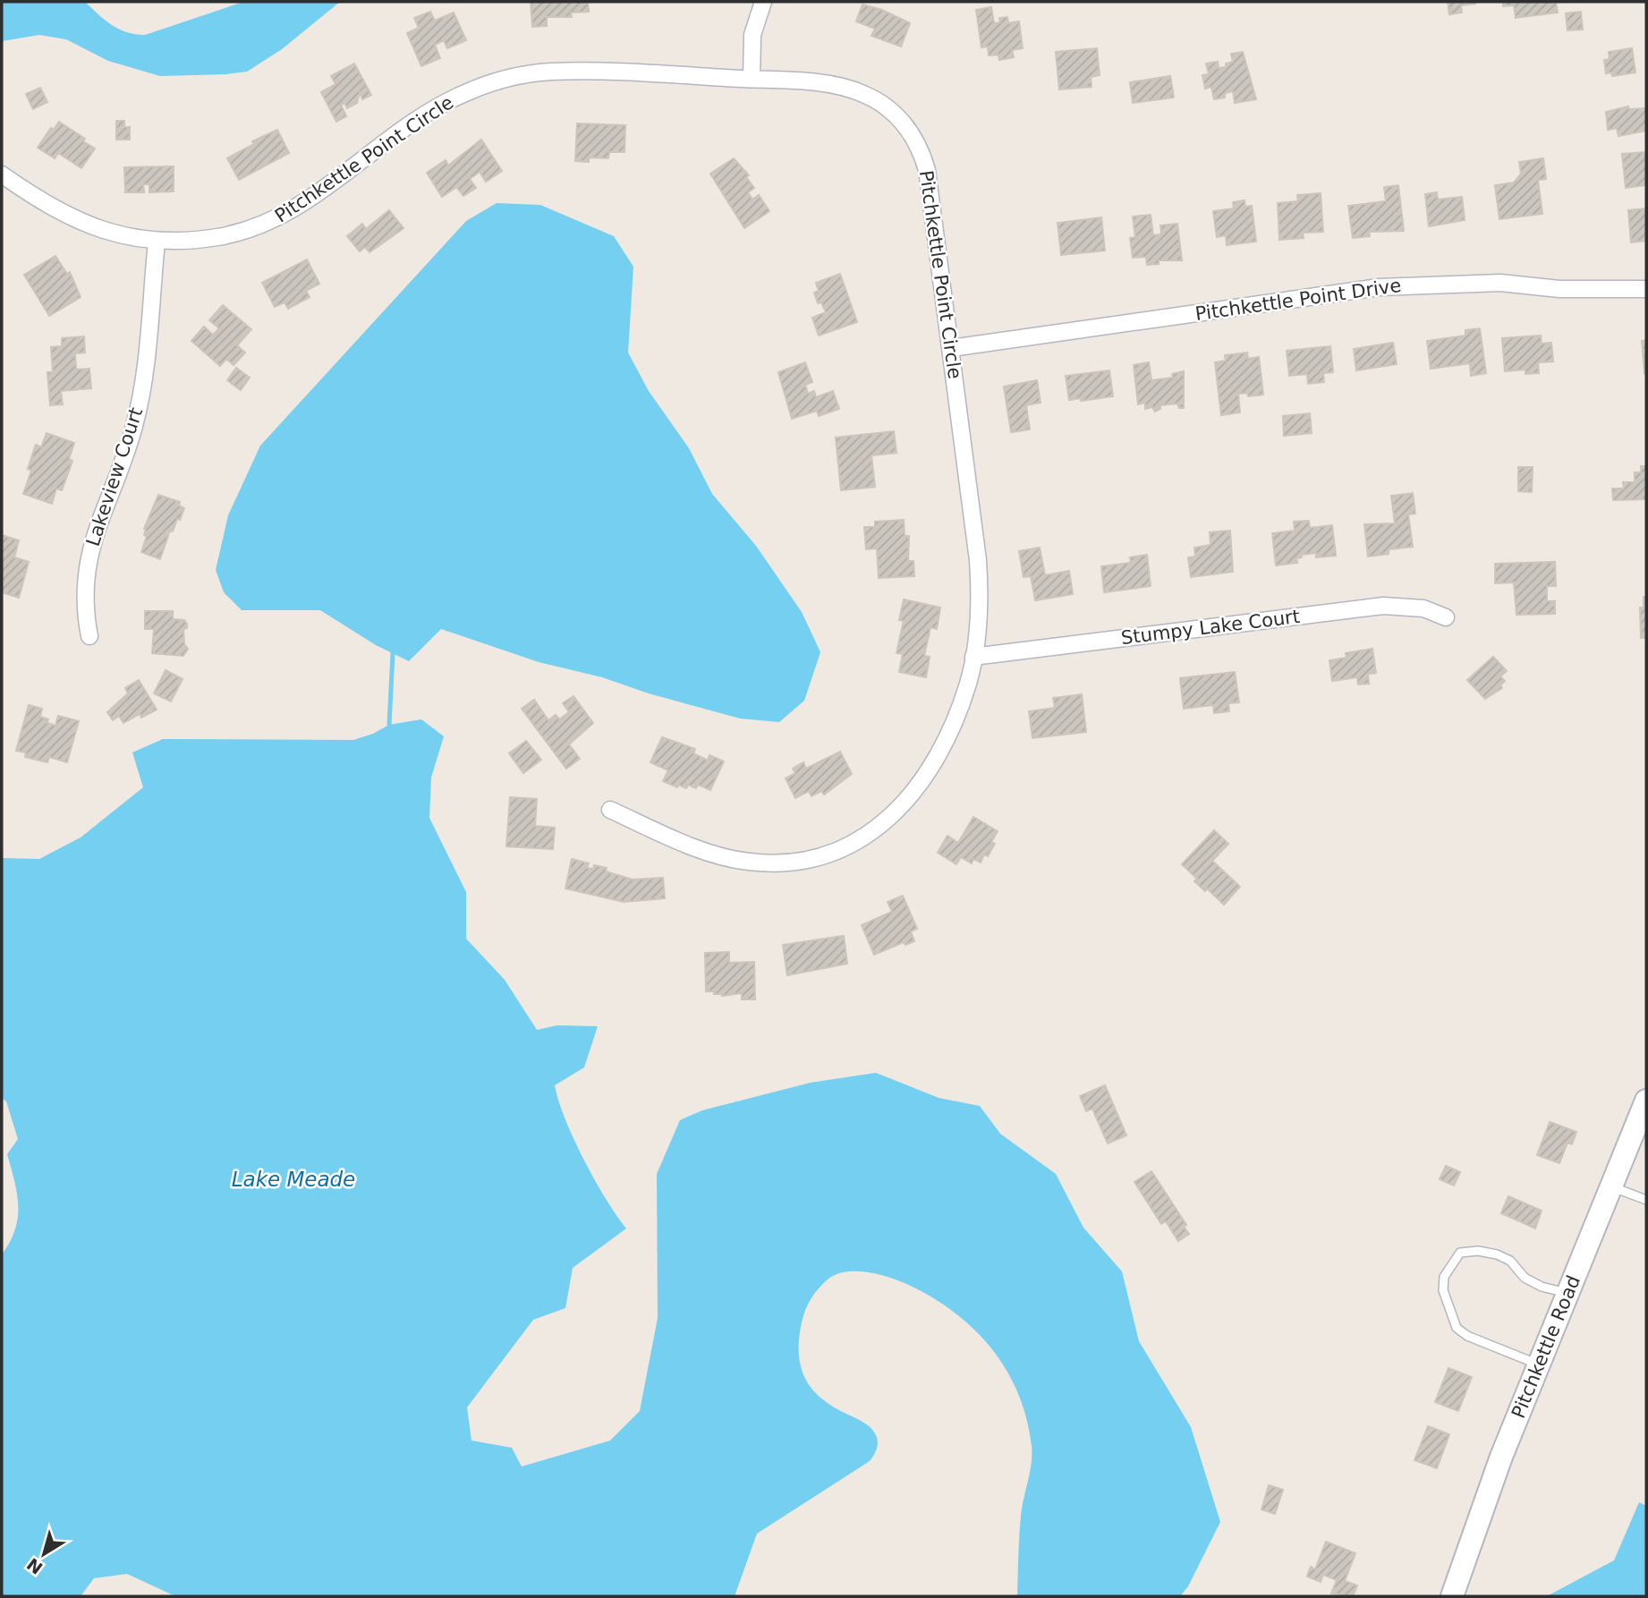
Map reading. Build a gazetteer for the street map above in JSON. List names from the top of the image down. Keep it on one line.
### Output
{"streets":{"main road":["Pitchkettle Road"],"street":["Pitchkettle Point Circle","Pitchkettle Point Drive","Lakeview Court","Stumpy Lake Court"]},"crossings":[["Pitchkettle Point Circle","Pitchkettle Point Drive"],["Pitchkettle Point Circle","Lakeview Court"],["Pitchkettle Point Circle","Stumpy Lake Court"]],"water":["Lake Meade"],"north":"bottom left"}
